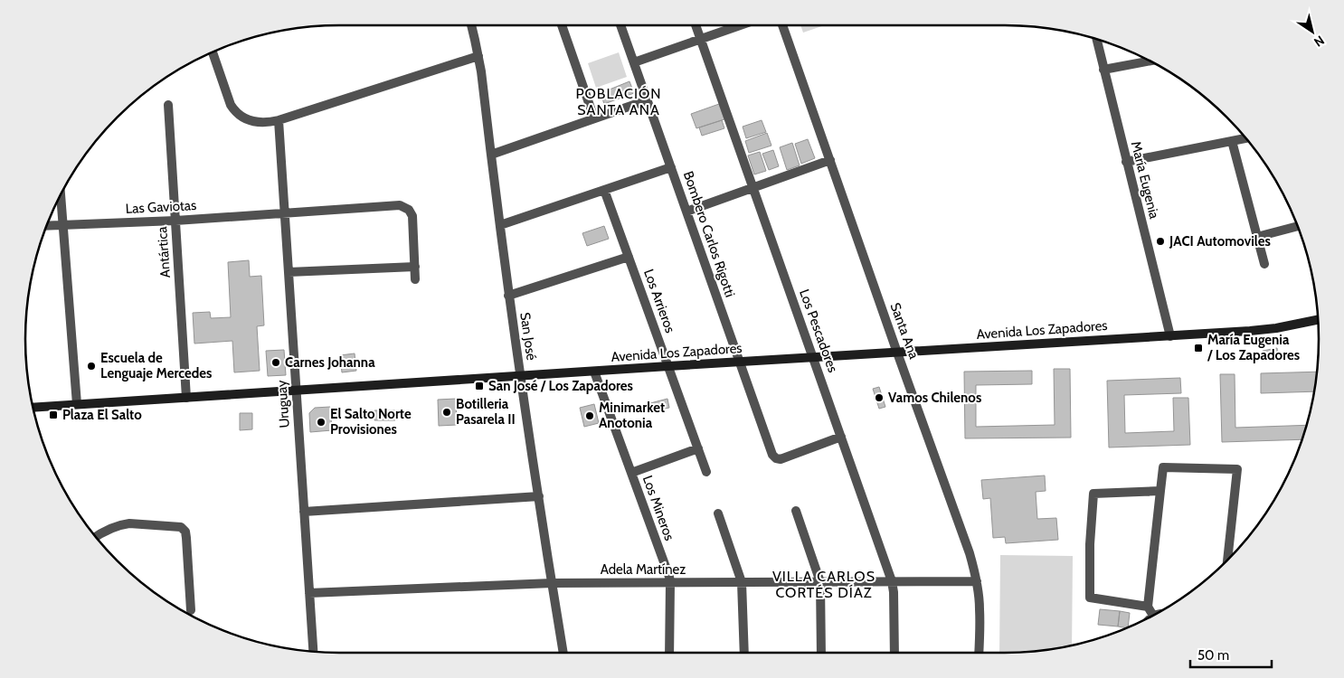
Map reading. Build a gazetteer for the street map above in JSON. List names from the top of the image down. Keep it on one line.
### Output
{"streets":{"main road":["Avenida Los Zapadores"],"street":["María Eugenia","Las Gaviotas","Bombero Carlos Rigotti","Antártica","Los Arrieros","Los Pescadores","Santa Ana","San José","Uruguay","Los Mineros","Adela Martínez"]},"crossings":[["María Eugenia","Avenida Los Zapadores"],["Las Gaviotas","Antártica"],["Las Gaviotas","Uruguay"],["Bombero Carlos Rigotti","Avenida Los Zapadores"],["Bombero Carlos Rigotti","Los Pescadores"],["Antártica","Avenida Los Zapadores"],["Los Arrieros","Avenida Los Zapadores"],["Avenida Los Zapadores","Los Pescadores"],["Avenida Los Zapadores","Santa Ana"],["Avenida Los Zapadores","San José"],["Avenida Los Zapadores","Uruguay"],["Avenida Los Zapadores","Los Mineros"],["Los Pescadores","Adela Martínez"],["Santa Ana","Adela Martínez"],["San José","Adela Martínez"],["Uruguay","Adela Martínez"],["Los Mineros","Adela Martínez"]],"districts":["POBLACIÓN SANTA ANA","VILLA CARLOS CORTÉS DÍAZ"],"places":{"other":["JACI Automoviles","Carnes Johanna","Escuela de Lenguaje Mercedes","Vamos Chilenos","Botilleria Pasarela II","Minimarket Anotonia","El Salto Norte Provisiones"],"transit":["María Eugenia / Los Zapadores","San José / Los Zapadores","Plaza El Salto"]},"scale_bar":"50 m","north":"bottom right"}
